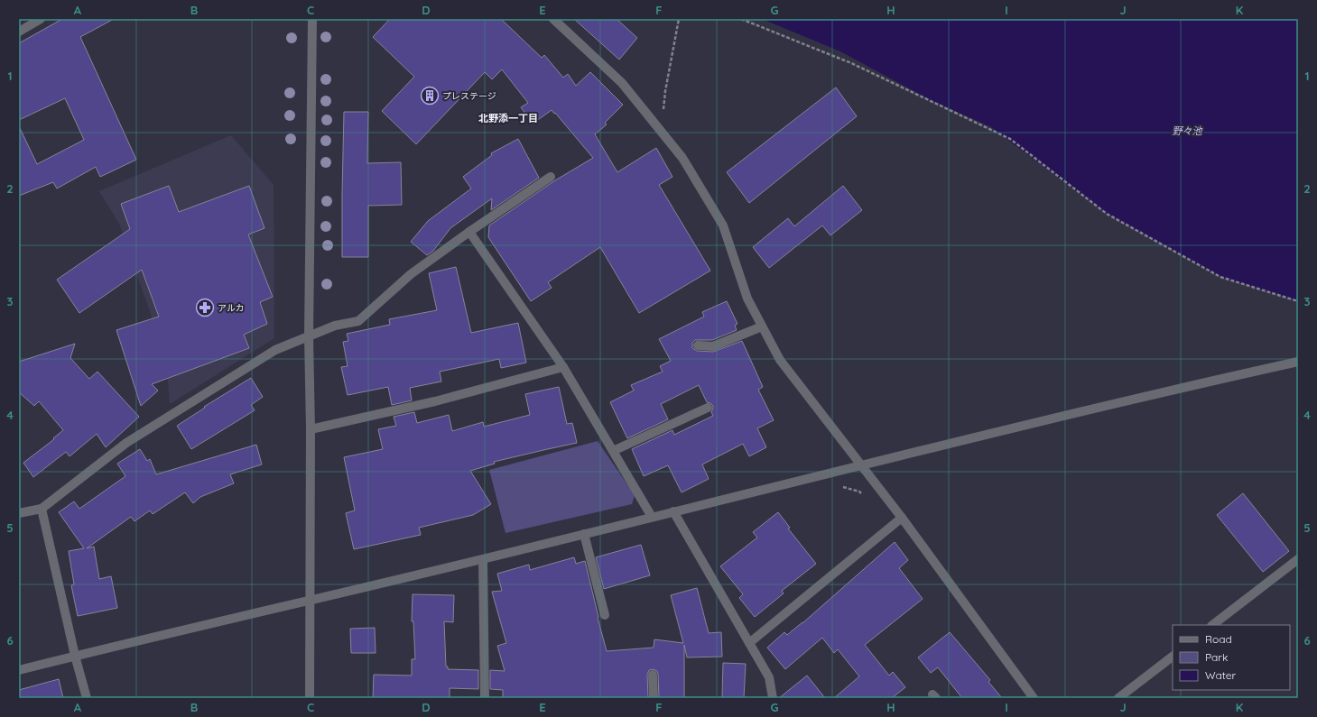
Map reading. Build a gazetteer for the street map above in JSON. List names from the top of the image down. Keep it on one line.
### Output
{"districts":["北野添一丁目"],"water":["野々池"],"places":{"building":["プレステージ"],"pharmacy":["アルカ"]},"legend":["Road","Park","Water"],"grid":{"columns":["A","B","C","D","E","F","G","H","I","J","K"],"rows":["1","2","3","4","5","6"]}}
